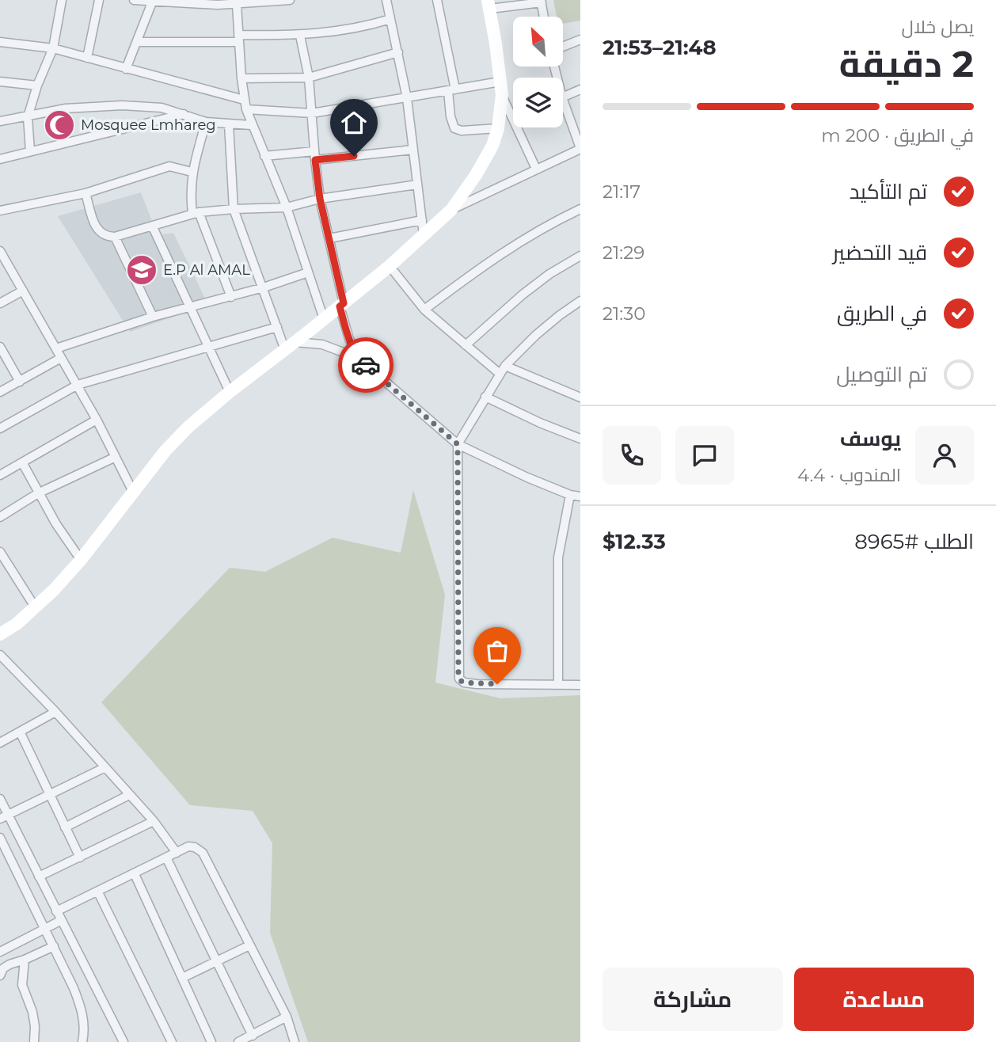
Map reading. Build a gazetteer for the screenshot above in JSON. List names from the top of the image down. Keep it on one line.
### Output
{"places":{"mosque":["Mosquee Lmhareg"],"school or university":["E.P Al AMAL"]},"north":"top left","page":{"heading":["2 دقيقة","يصل خلال","21:48–21:53"],"panel":["يوسف","المندوب · 4.4","الطلب #8965","$12.33"],"bar":"في الطريق · 200 m","list":[["تم التأكيد","21:17"],["قيد التحضير","21:29"],["في الطريق","21:30"],"تم التوصيل"],"buttons":["مساعدة","مشاركة"]}}
